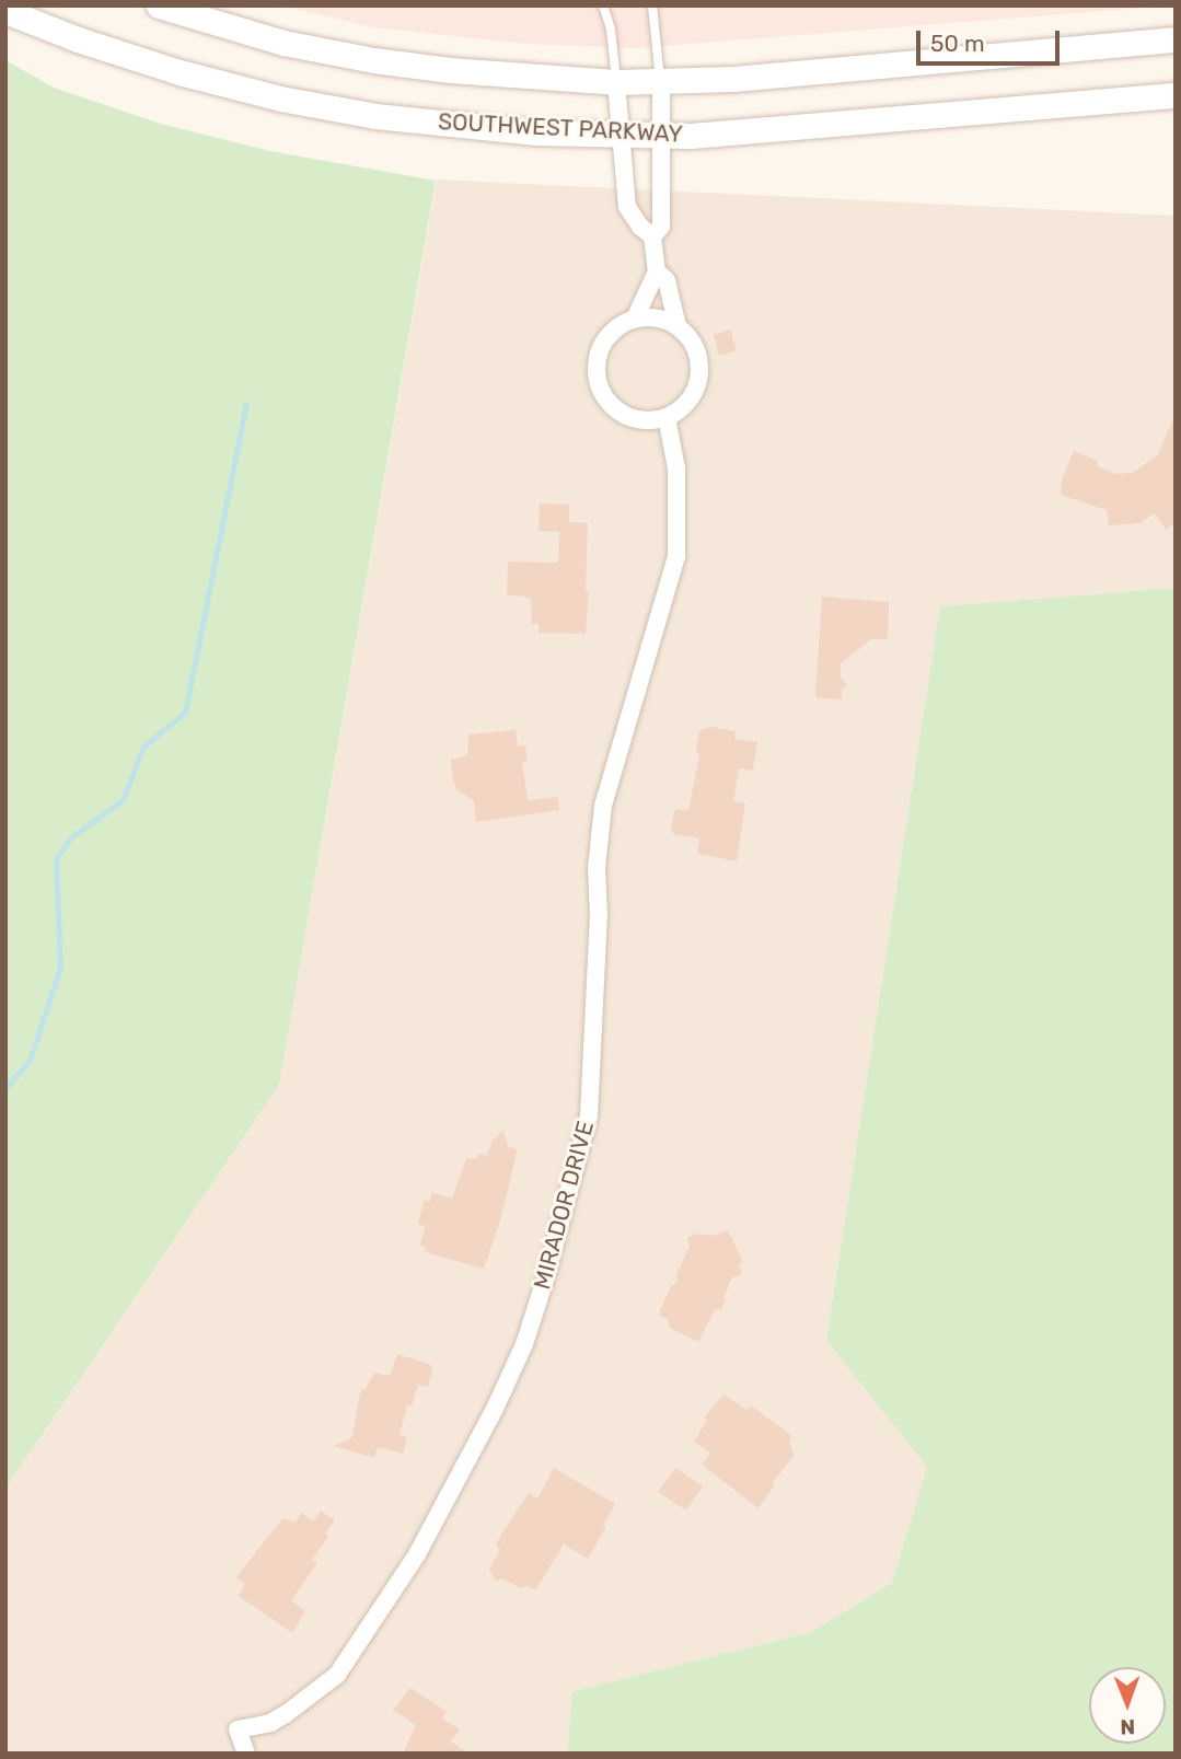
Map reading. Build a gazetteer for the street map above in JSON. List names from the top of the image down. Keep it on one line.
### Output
{"streets":{"main road":["SOUTHWEST PARKWAY"],"street":["MIRADOR DRIVE"]},"scale_bar":"50 m","north":"bottom"}
